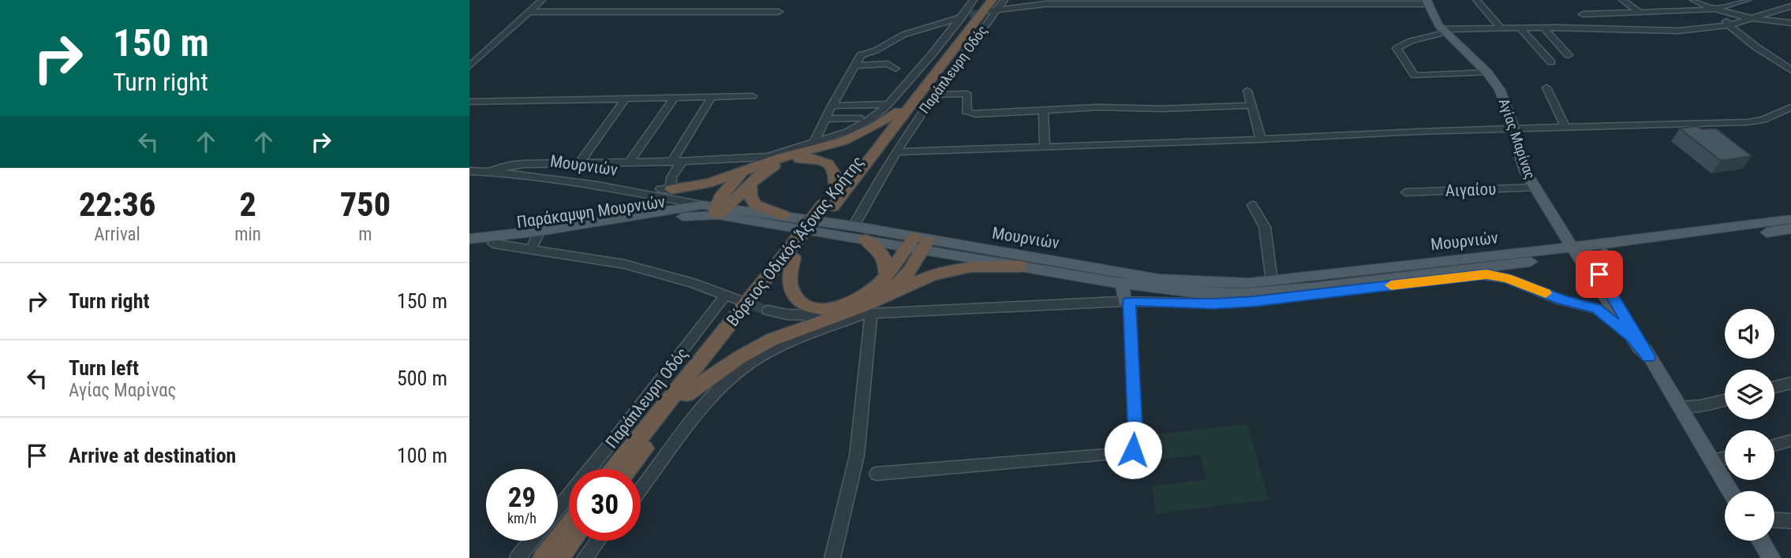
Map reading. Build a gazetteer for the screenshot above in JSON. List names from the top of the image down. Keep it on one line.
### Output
{"streets":{"highway":["Βόρειος Οδικός Άξονας Κρήτης"],"main road":["Αγίας Μαρίνας","Μουρνιών","Παράκαμψη Μουρνιών"],"street":["Παράπλευρη Οδός","Αιγαίου"]},"crossings":[["Παράπλευρη Οδός","Μουρνιών"],["Παράπλευρη Οδός","Παράκαμψη Μουρνιών"],["Παράπλευρη Οδός","Βόρειος Οδικός Άξονας Κρήτης"],["Αγίας Μαρίνας","Αιγαίου"],["Μουρνιών","Παράκαμψη Μουρνιών"]],"page":{"turn":["150 m","Turn right"],"eta":["22:36","Arrival","2","min","750","m"],"list":[{"name":"Turn right","value":"150 m"},{"name":"Turn left","note":"Αγίας Μαρίνας","value":"500 m"},{"name":"Arrive at destination","value":"100 m"}],"map_buttons":["+","−"],"speed":"29 km/h","limit":"30"}}
